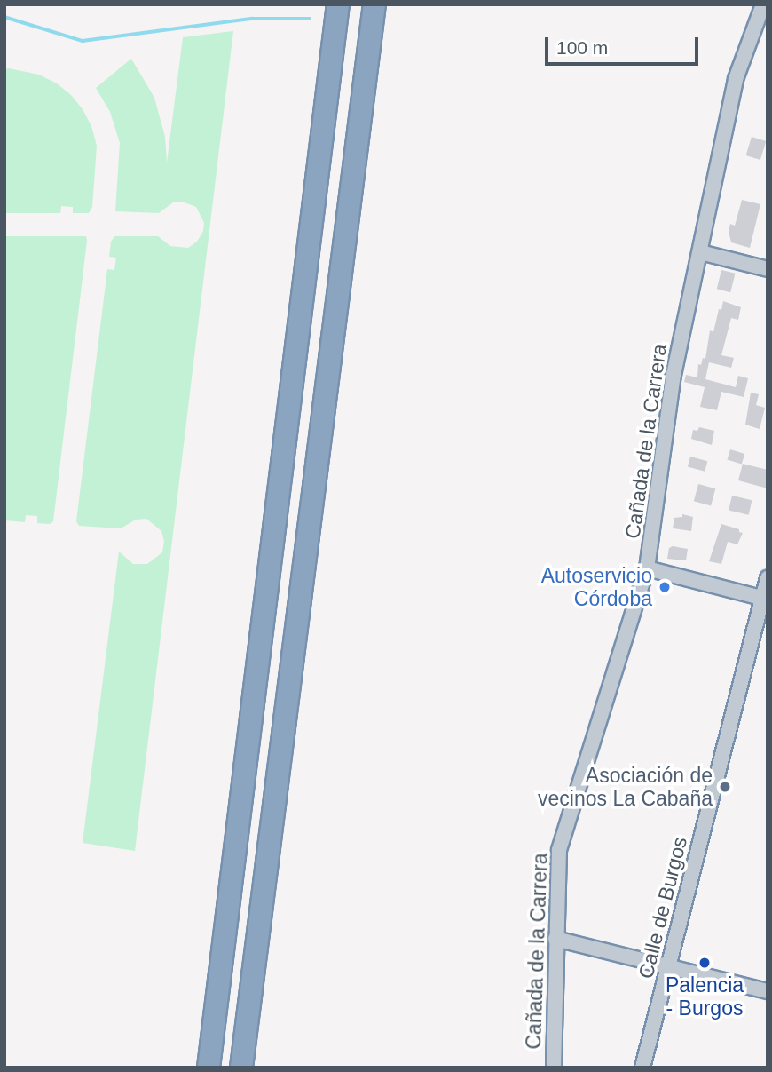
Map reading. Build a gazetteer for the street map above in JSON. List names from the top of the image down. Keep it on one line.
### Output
{"streets":{"street":["Cañada de la Carrera","Calle de Burgos"]},"places":["Autoservicio Córdoba","Asociación de vecinos La Cabaña","Palencia - Burgos"],"scale_bar":"100 m"}
